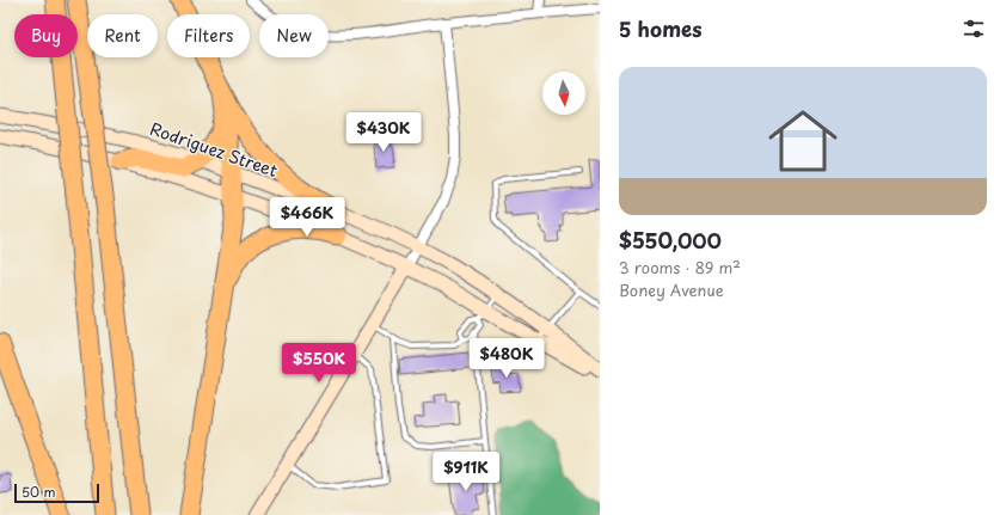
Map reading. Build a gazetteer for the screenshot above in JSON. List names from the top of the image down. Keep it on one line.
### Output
{"streets":{"main road":["Rodriguez Street"]},"scale_bar":"50 m","north":"bottom","page":{"heading":"5 homes","chip":["Buy","Rent","Filters","New"],"list":[{"name":"$550,000","note":"3 rooms · 89 m² · Boney Avenue"}],"price":["$430K","$466K","$480K","$550K","$911K"],"scale":"50 m"}}
